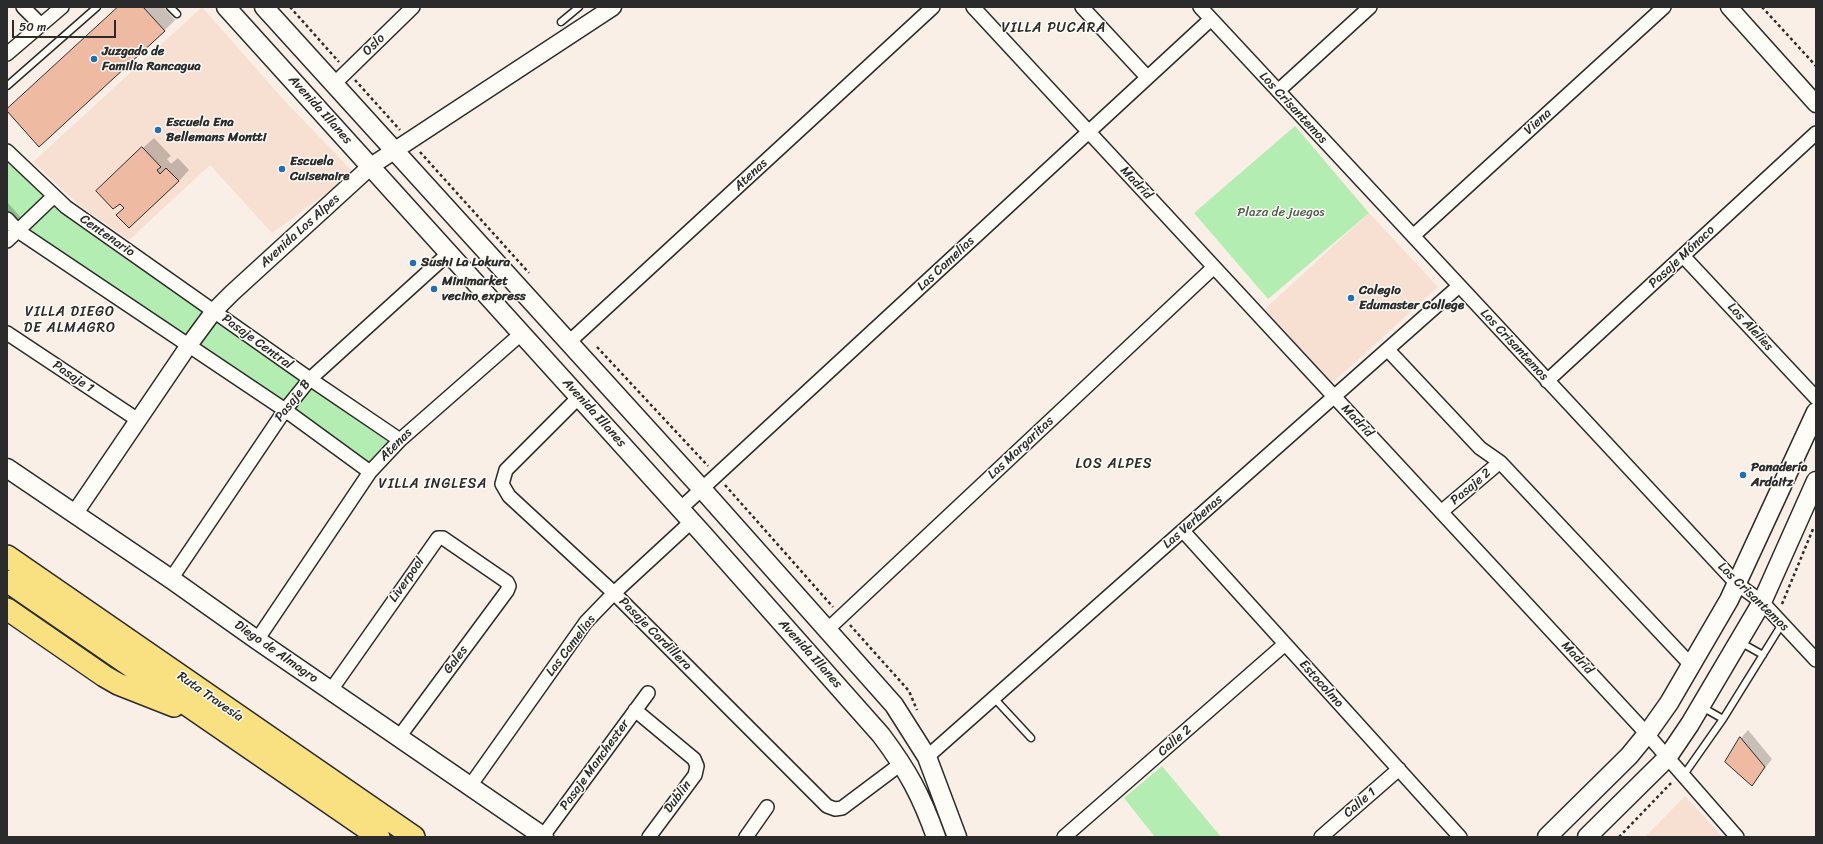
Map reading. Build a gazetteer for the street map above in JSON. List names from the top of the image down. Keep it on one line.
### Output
{"streets":{"highway":["Ruta Travesía"],"main road":["Avenida Illanes","Diego de Almagro"],"street":["Oslo","Los Crisantemos","Viena","Atenas","Madrid","Avenida Los Alpes","Centenario","Pasaje Mónaco","Las Camelias","Los Alelies","Pasaje Central","Pasaje 1","Pasaje B","Las Margaritas","Pasaje 2","Las Verbenas","Liverpool","Pasaje Cordillera","Gales","Estocolmo","Calle 2","Pasaje Manchester","Dublin","Calle 1"]},"crossings":[["Los Crisantemos","Viena"],["Los Crisantemos","Pasaje Mónaco"],["Los Crisantemos","Las Camelias"],["Los Crisantemos","Las Verbenas"],["Avenida Illanes","Atenas"],["Avenida Illanes","Avenida Los Alpes"],["Avenida Illanes","Las Camelias"],["Avenida Illanes","Pasaje B"],["Avenida Illanes","Pasaje Cordillera"],["Atenas","Pasaje Central"],["Atenas","Diego de Almagro"],["Madrid","Las Camelias"],["Madrid","Las Margaritas"],["Madrid","Pasaje 2"],["Madrid","Las Verbenas"],["Avenida Los Alpes","Centenario"],["Avenida Los Alpes","Pasaje Central"],["Avenida Los Alpes","Pasaje 1"],["Avenida Los Alpes","Diego de Almagro"],["Centenario","Pasaje Central"],["Pasaje Mónaco","Los Alelies"],["Las Camelias","Pasaje Cordillera"],["Las Camelias","Diego de Almagro"],["Pasaje Central","Pasaje B"],["Pasaje B","Diego de Almagro"],["Las Verbenas","Estocolmo"],["Liverpool","Diego de Almagro"],["Liverpool","Gales"],["Diego de Almagro","Gales"],["Diego de Almagro","Pasaje Manchester"],["Estocolmo","Calle 2"],["Estocolmo","Calle 1"],["Pasaje Manchester","Dublin"]],"districts":["VILLA PUCARA","VILLA DIEGO DE ALMAGRO","LOS ALPES","VILLA INGLESA"],"parks":["Plaza de juegos"],"places":["Juzgado de Familia Rancagua","Escuela Ena Bellemans Montti","Escuela Cuisenaire","Sushi La Lokura","Minimarket vecino express","Colegio Edumaster College","Panadería Ardaitz"],"scale_bar":"50 m"}
